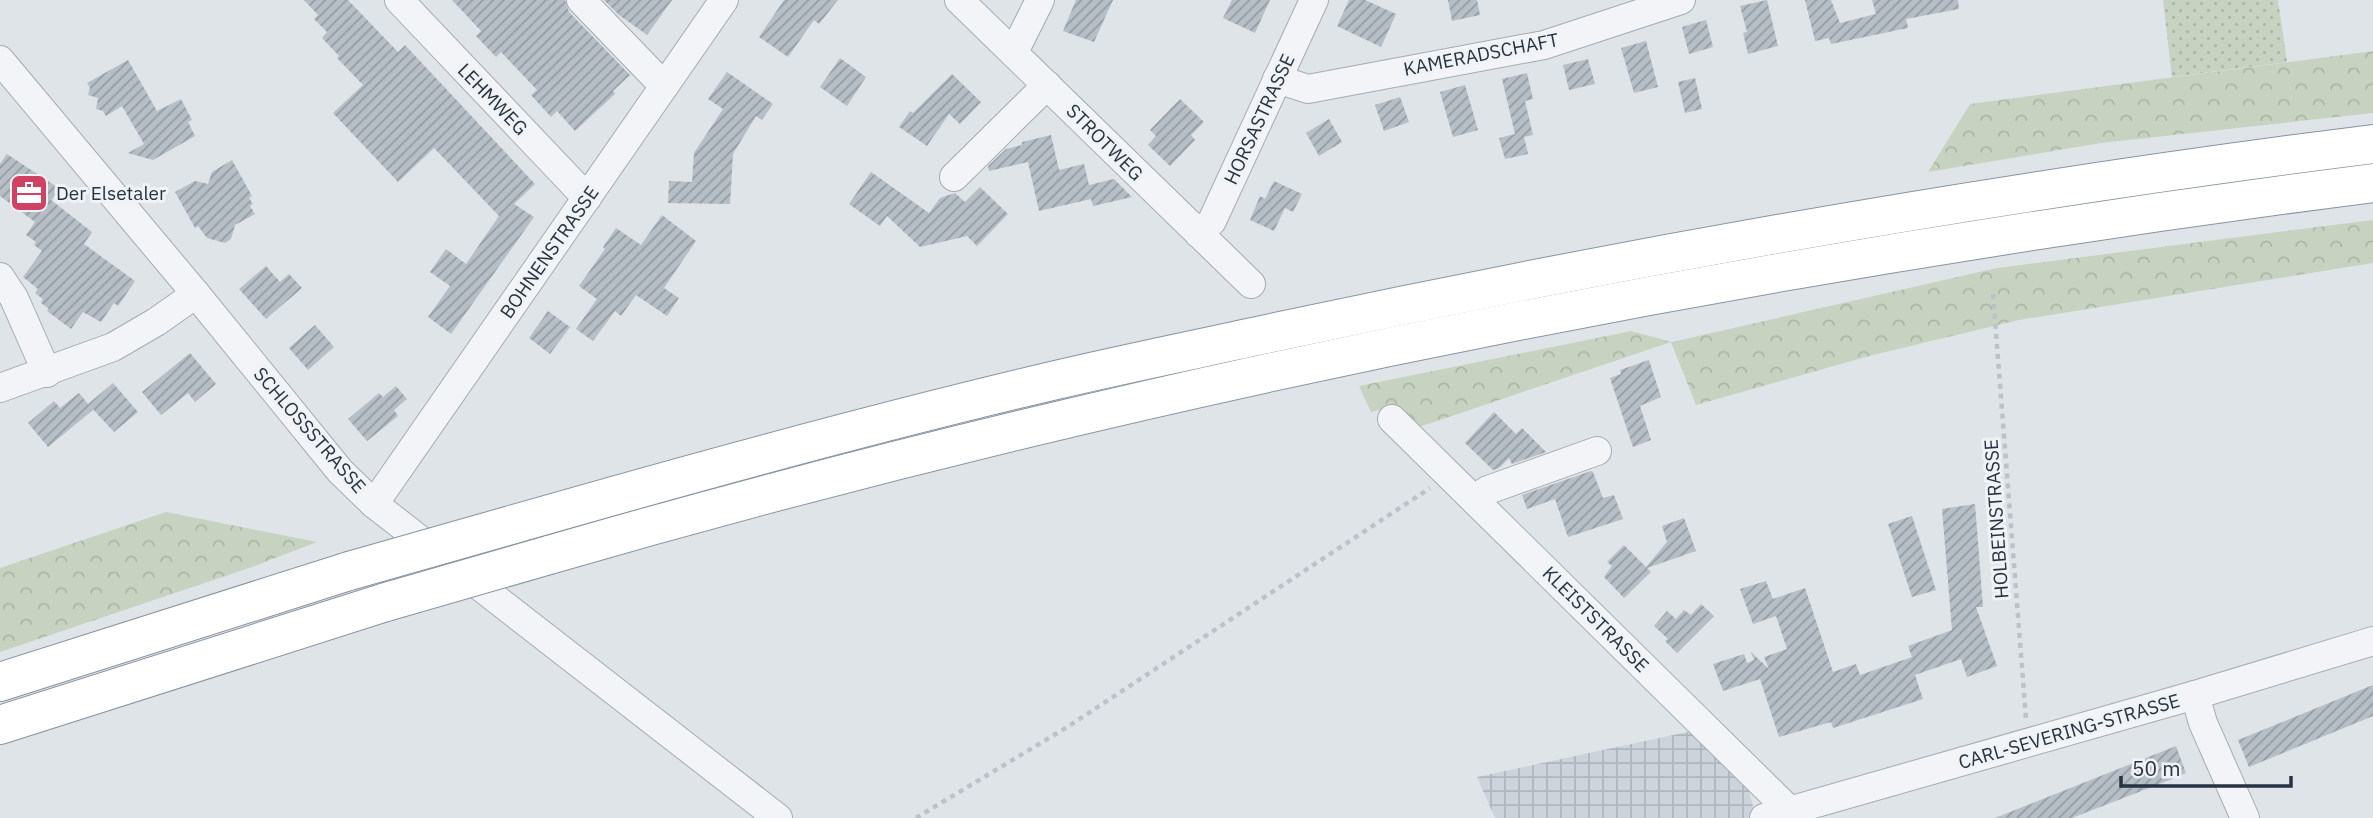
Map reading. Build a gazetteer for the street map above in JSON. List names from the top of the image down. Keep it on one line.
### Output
{"streets":{"street":["KAMERADSCHAFT","LEHMWEG","HORSASTRASSE","STROTWEG","BOHNENSTRASSE","SCHLOSSSTRASSE","KLEISTSTRASSE","CARL-SEVERING-STRASSE"],"path":["HOLBEINSTRASSE"]},"crossings":[["KAMERADSCHAFT","HORSASTRASSE"],["LEHMWEG","BOHNENSTRASSE"],["HORSASTRASSE","STROTWEG"],["BOHNENSTRASSE","SCHLOSSSTRASSE"],["HOLBEINSTRASSE","CARL-SEVERING-STRASSE"],["KLEISTSTRASSE","CARL-SEVERING-STRASSE"]],"places":{"office":["Der Elsetaler"]},"scale_bar":"50 m"}
